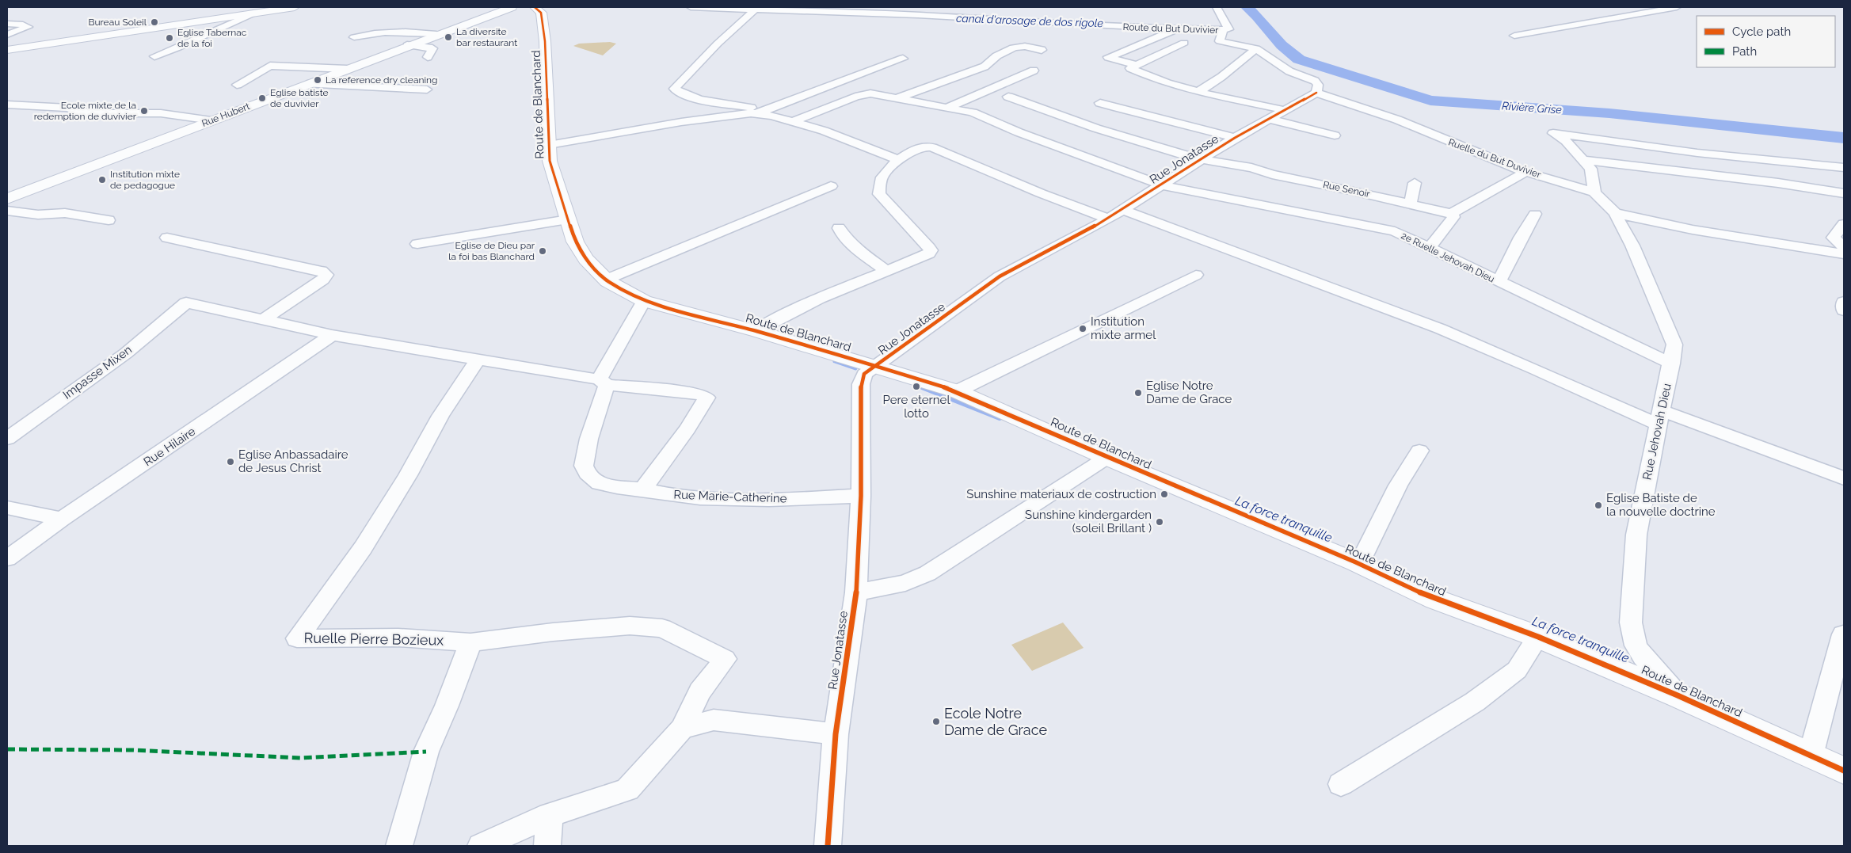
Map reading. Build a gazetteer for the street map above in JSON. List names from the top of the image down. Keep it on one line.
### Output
{"streets":{"street":["Route du But Duvivier","Route de Blanchard","Rue Hubert","Ruelle du But Duvivier","Rue Jonatasse","Rue Senoir","2e Ruelle Jehovah Dieu","Impasse Mixen","Rue Jehovah Dieu","Rue Hilaire","Rue Marie-Catherine","Ruelle Pierre Bozieux"]},"crossings":[["Route de Blanchard","Rue Jonatasse"],["Route de Blanchard","Rue Jehovah Dieu"],["Ruelle du But Duvivier","Rue Jonatasse"],["Ruelle du But Duvivier","Rue Jehovah Dieu"],["Rue Jonatasse","Rue Senoir"],["Rue Jonatasse","2e Ruelle Jehovah Dieu"],["Rue Jonatasse","Rue Marie-Catherine"],["2e Ruelle Jehovah Dieu","Rue Jehovah Dieu"]],"water":["canal d'arosage de dos rigole","Rivière Grise","La force tranquille"],"places":["Bureau Soleil","La diversite bar restaurant","Eglise Tabernac de la foi","La reference dry cleaning","Eglise batiste de duvivier","Ecole mixte de la redemption de duvivier","Institution mixte de pedagogue","Eglise de Dieu par la foi bas Blanchard","Institution mixte armel","Pere eternel lotto","Eglise Notre Dame de Grace","Eglise Anbassadaire de Jesus Christ","Sunshine materiaux de costruction","Eglise Batiste de la nouvelle doctrine","Sunshine kindergarden (soleil Brillant )","Ecole Notre Dame de Grace"],"legend":["Cycle path","Path"]}
